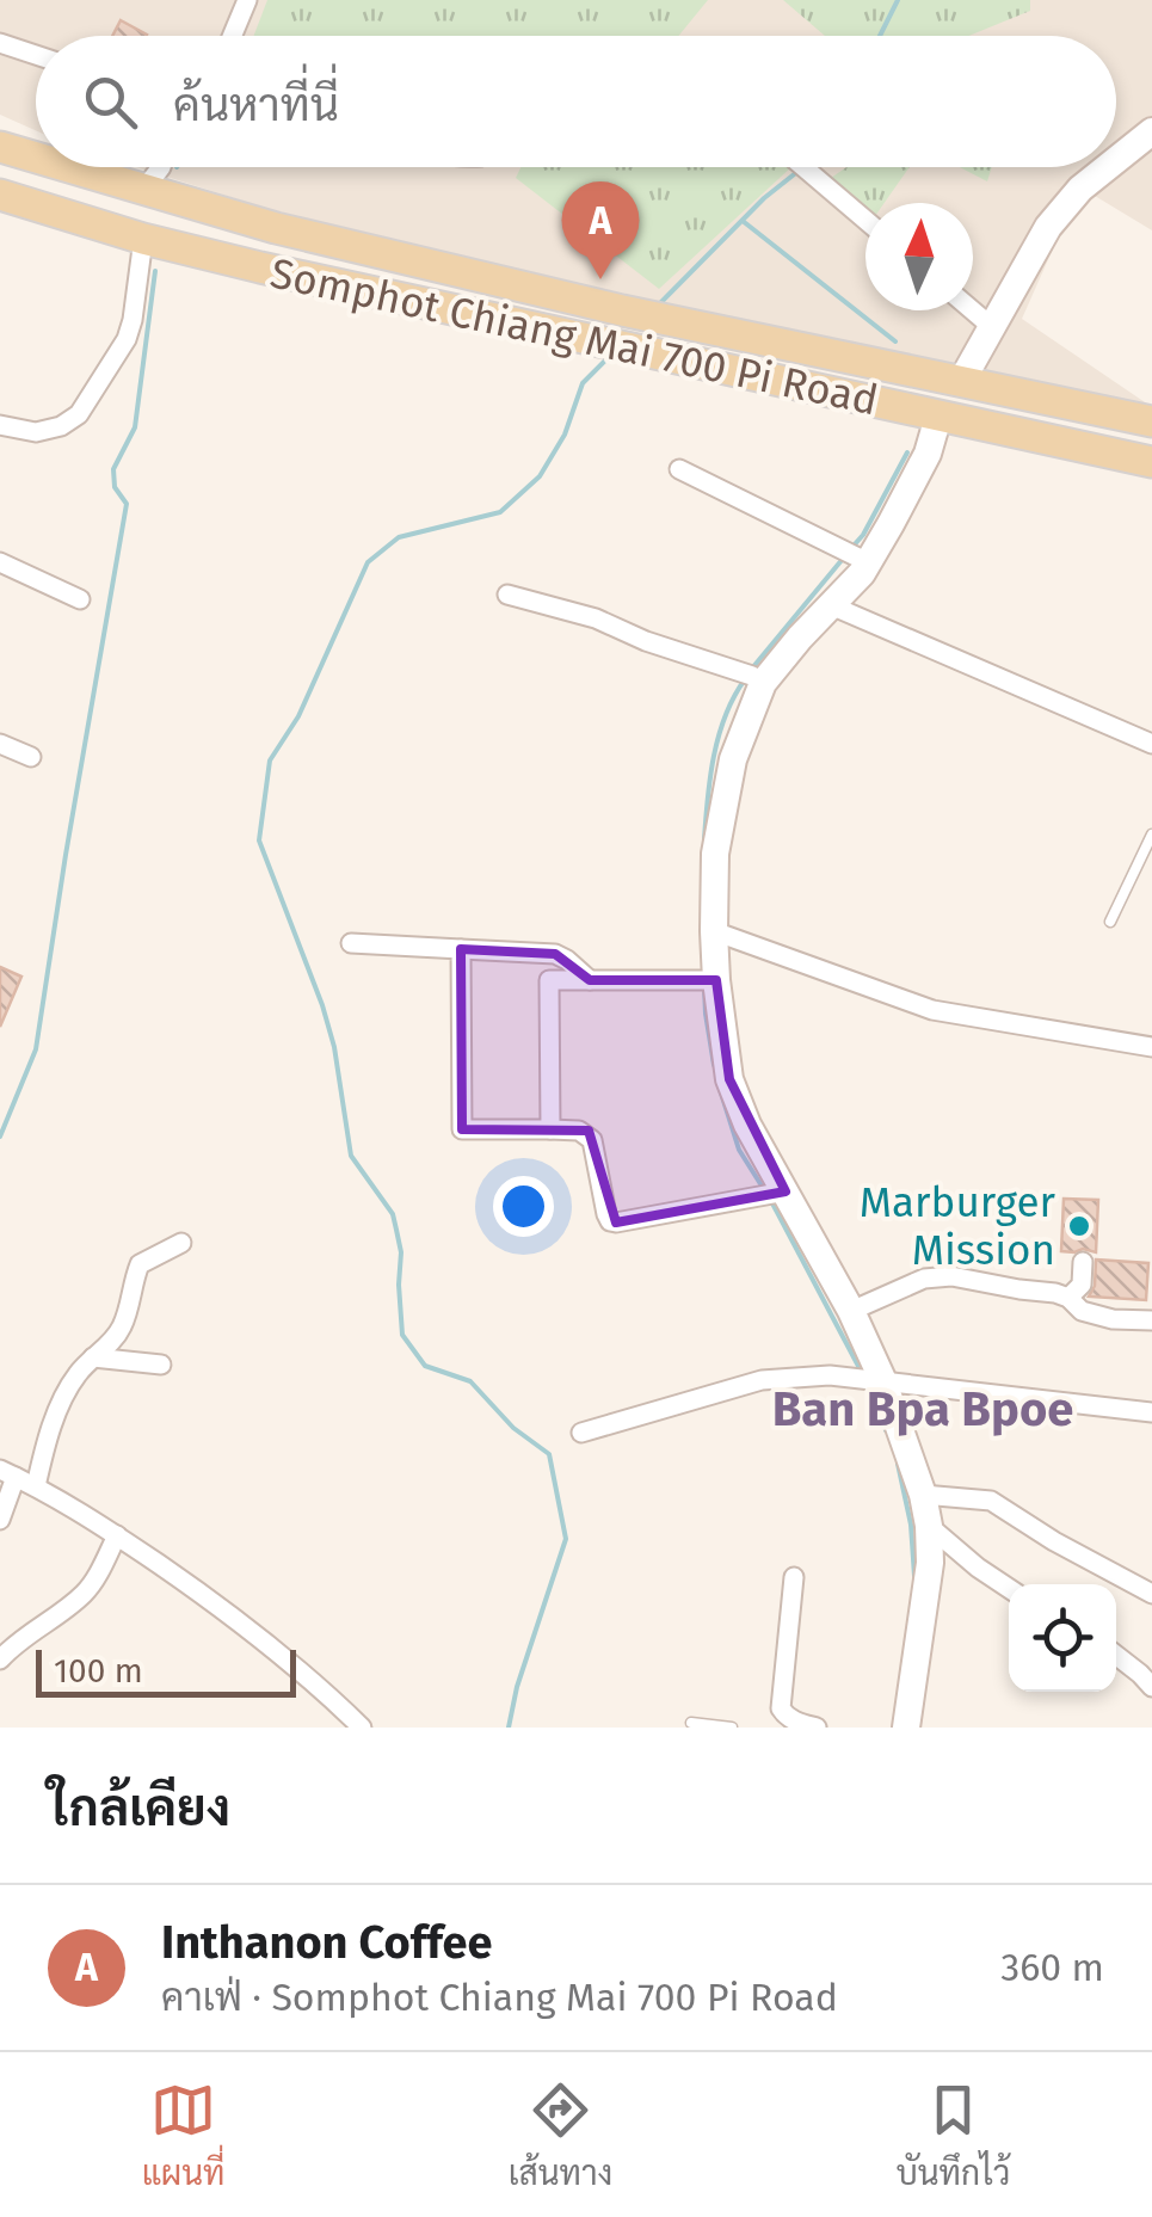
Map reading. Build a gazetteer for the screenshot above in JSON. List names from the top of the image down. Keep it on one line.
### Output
{"streets":{"main road":["Somphot Chiang Mai 700 Pi Road"]},"districts":["Ban Bpa Bpoe"],"places":["Marburger Mission"],"scale_bar":"100 m","north":"top","page":{"search":"ค้นหาที่นี่","pins":"A","scale":"100 m","heading":"ใกล้เคียง","list":[{"mark":"A","name":"Inthanon Coffee","note":"คาเฟ่ · Somphot Chiang Mai 700 Pi Road","value":"360 m"}],"nav":["แผนที่","เส้นทาง","บันทึกไว้"]}}
